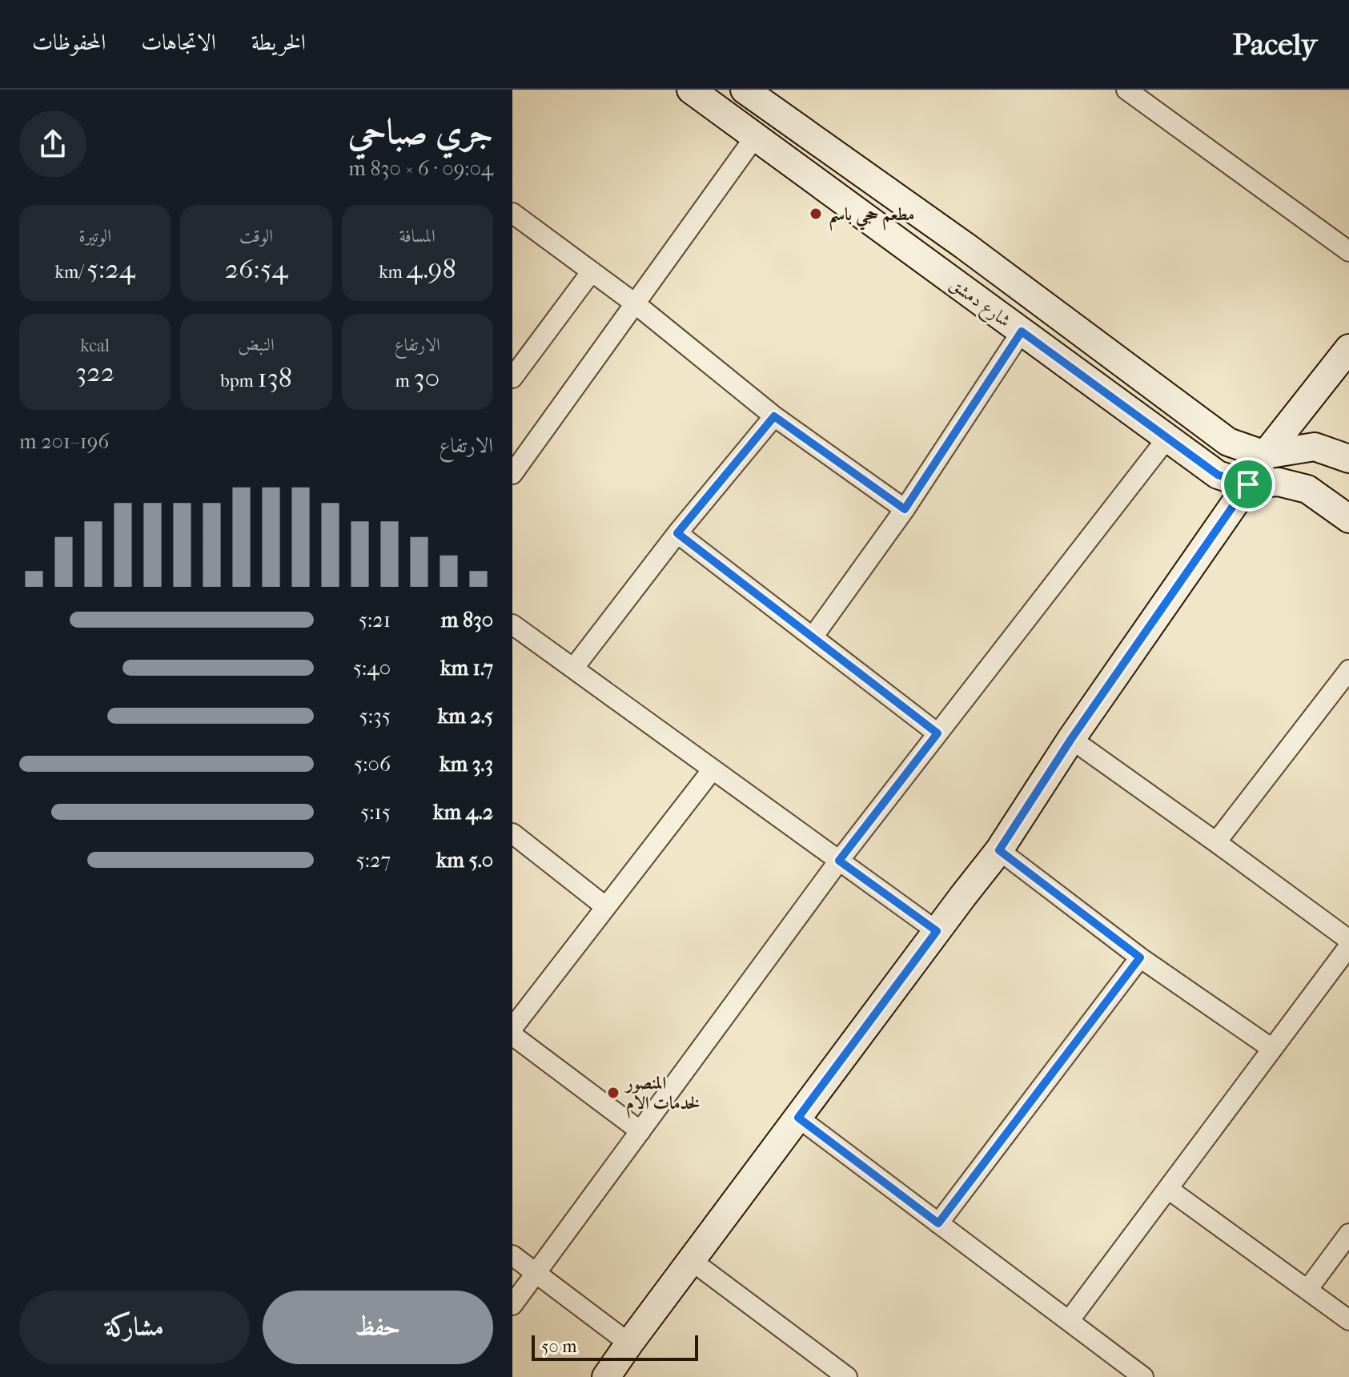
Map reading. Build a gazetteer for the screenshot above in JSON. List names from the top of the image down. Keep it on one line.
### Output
{"streets":{"main road":["شارع دمشق"]},"places":["مطعم حجي باسم","المنصور لخدمات الام"],"scale_bar":"50 m","page":{"header":"Pacely","nav":["الخريطة","الاتجاهات","المحفوظات"],"heading":["جري صباحي","09:04 · 6 × 830 m"],"stats":[["المسافة","4.98 km"],["الوقت","26:54"],["الوتيرة","5:24 /km"],["الارتفاع","30 m"],["النبض","138 bpm"],["kcal","322"]],"chart":["الارتفاع","196–201 m"],"list":[{"name":"830 m","note":"5:21"},{"name":"1.7 km","note":"5:40"},{"name":"2.5 km","note":"5:35"},{"name":"3.3 km","note":"5:06"},{"name":"4.2 km","note":"5:15"},{"name":"5.0 km","note":"5:27"}],"buttons":["حفظ","مشاركة"],"scale":"50 m"}}
